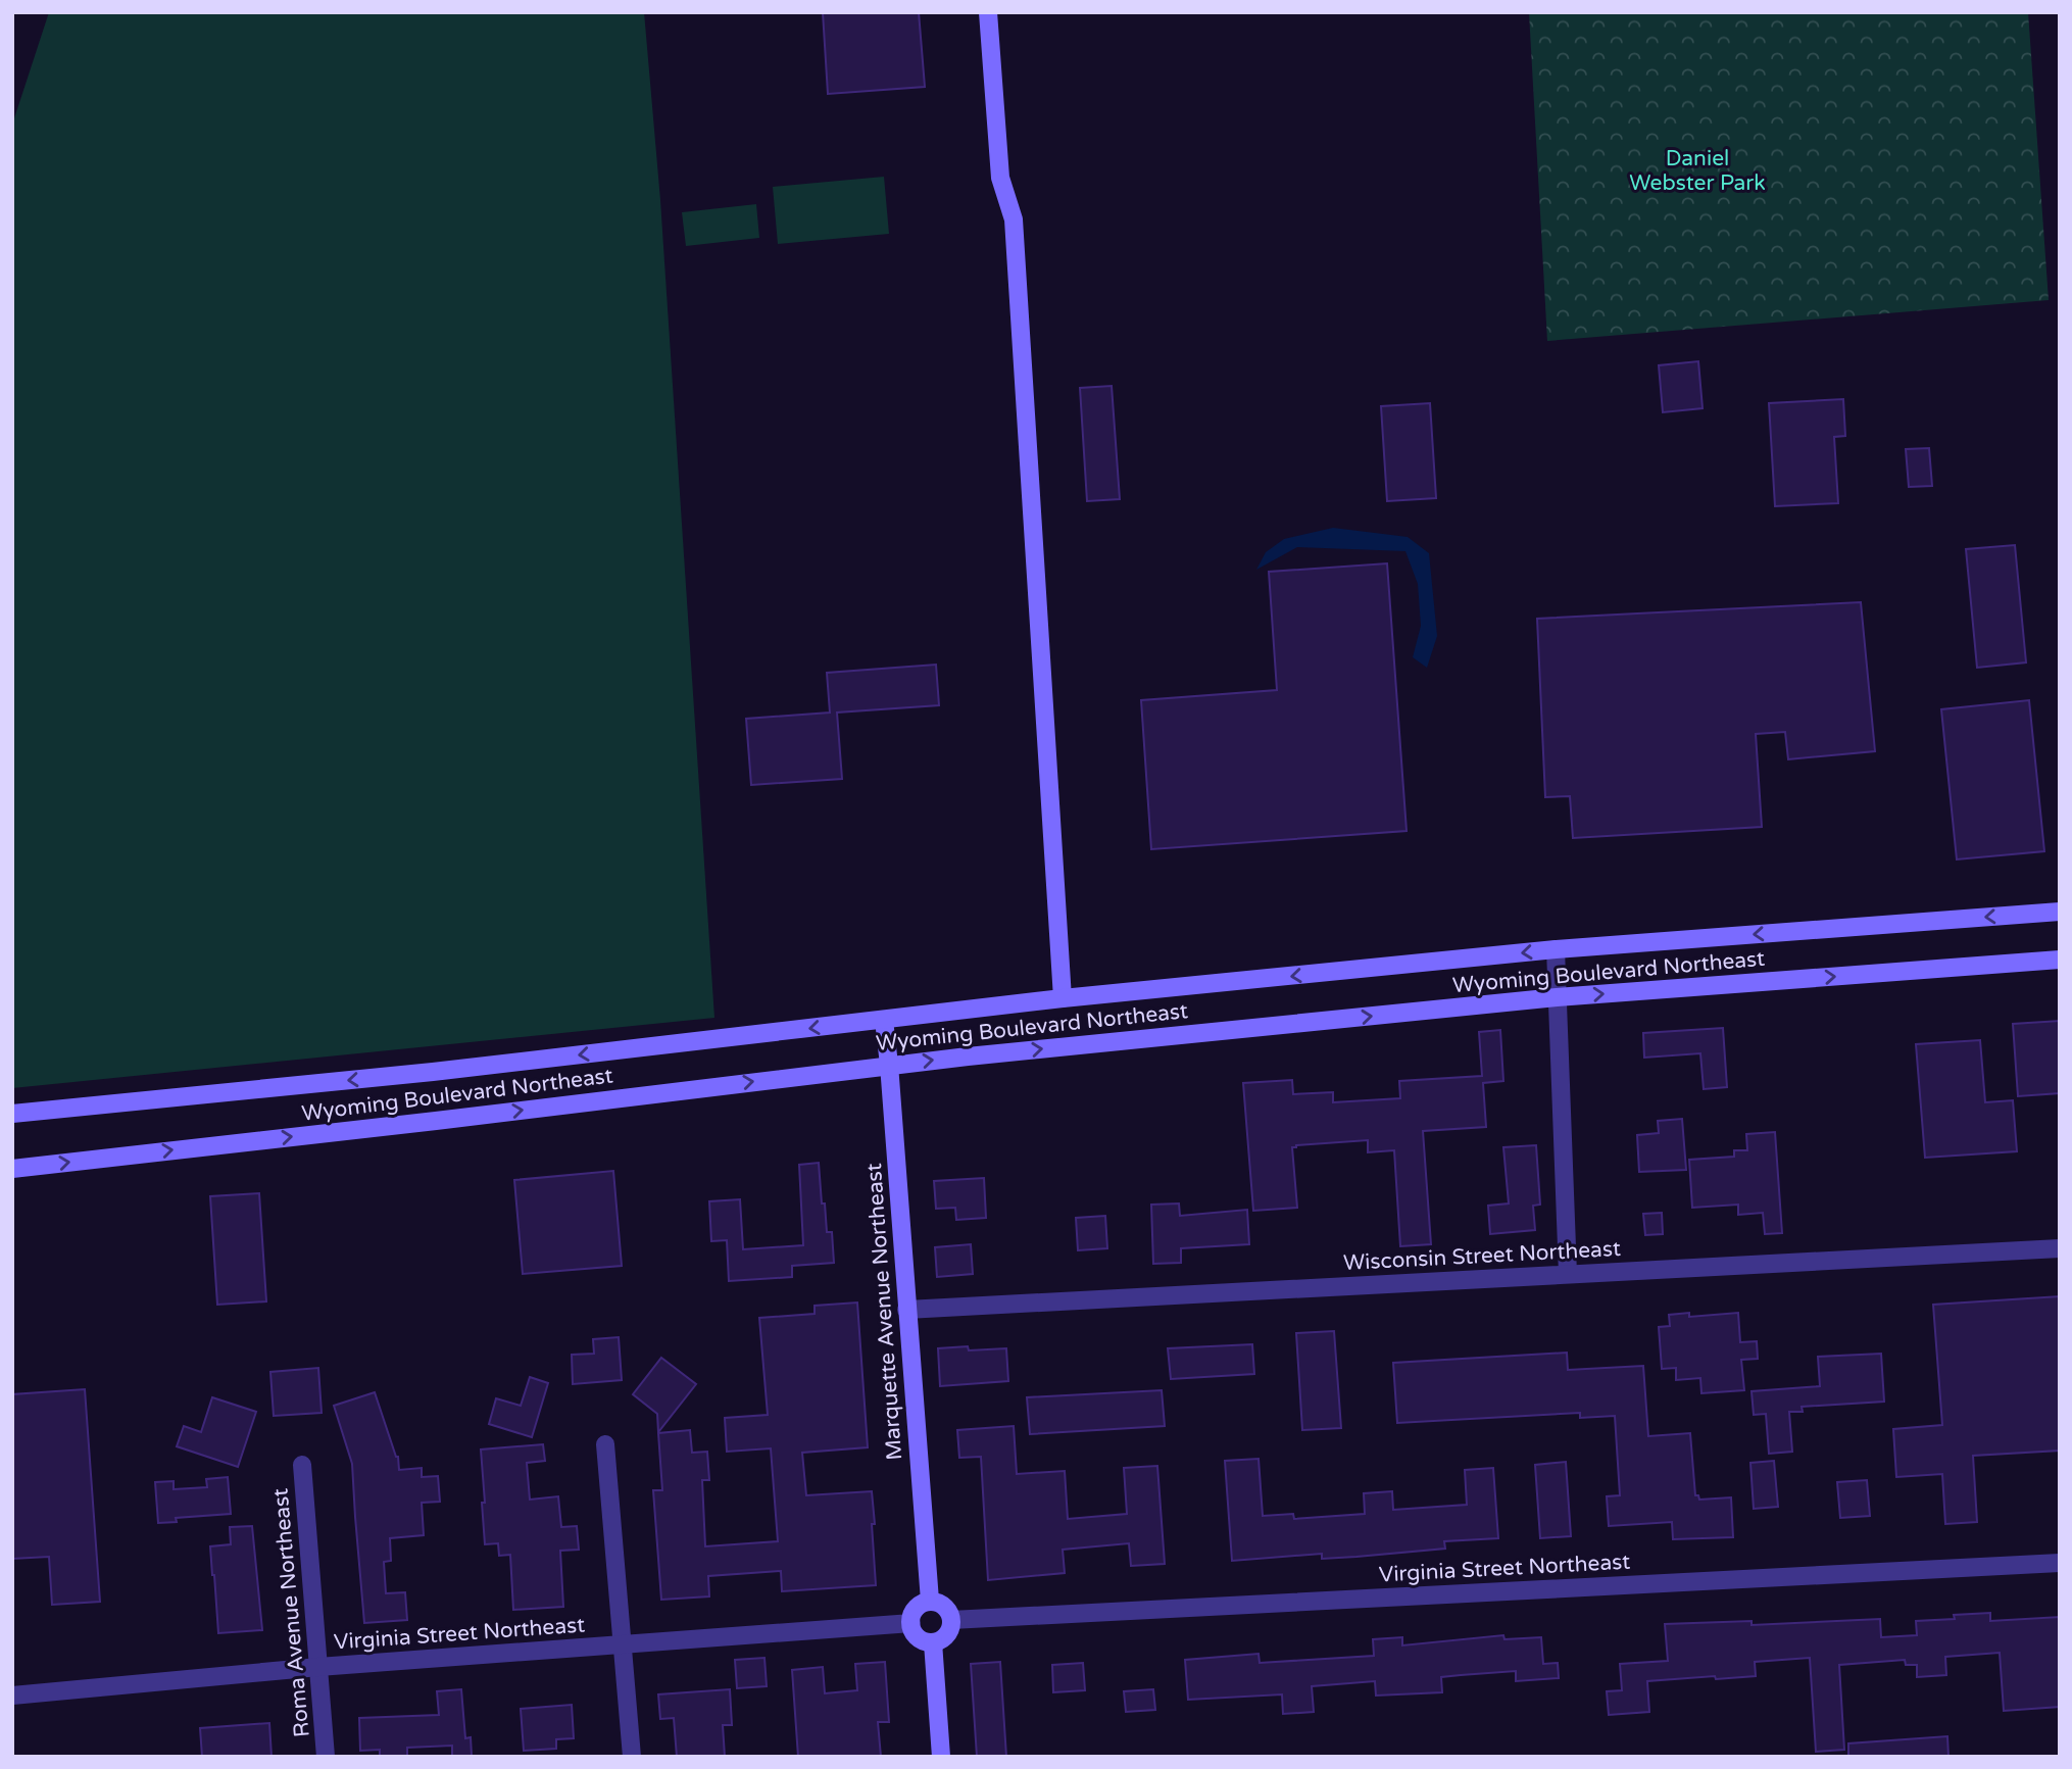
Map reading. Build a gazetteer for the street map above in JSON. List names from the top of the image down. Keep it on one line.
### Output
{"streets":{"main road":["Wyoming Boulevard Northeast","Marquette Avenue Northeast"],"street":["Wisconsin Street Northeast","Virginia Street Northeast","Roma Avenue Northeast"]},"crossings":[["Wyoming Boulevard Northeast","Marquette Avenue Northeast"],["Wisconsin Street Northeast","Marquette Avenue Northeast"],["Marquette Avenue Northeast","Virginia Street Northeast"],["Virginia Street Northeast","Roma Avenue Northeast"]],"parks":["Daniel Webster Park"]}
